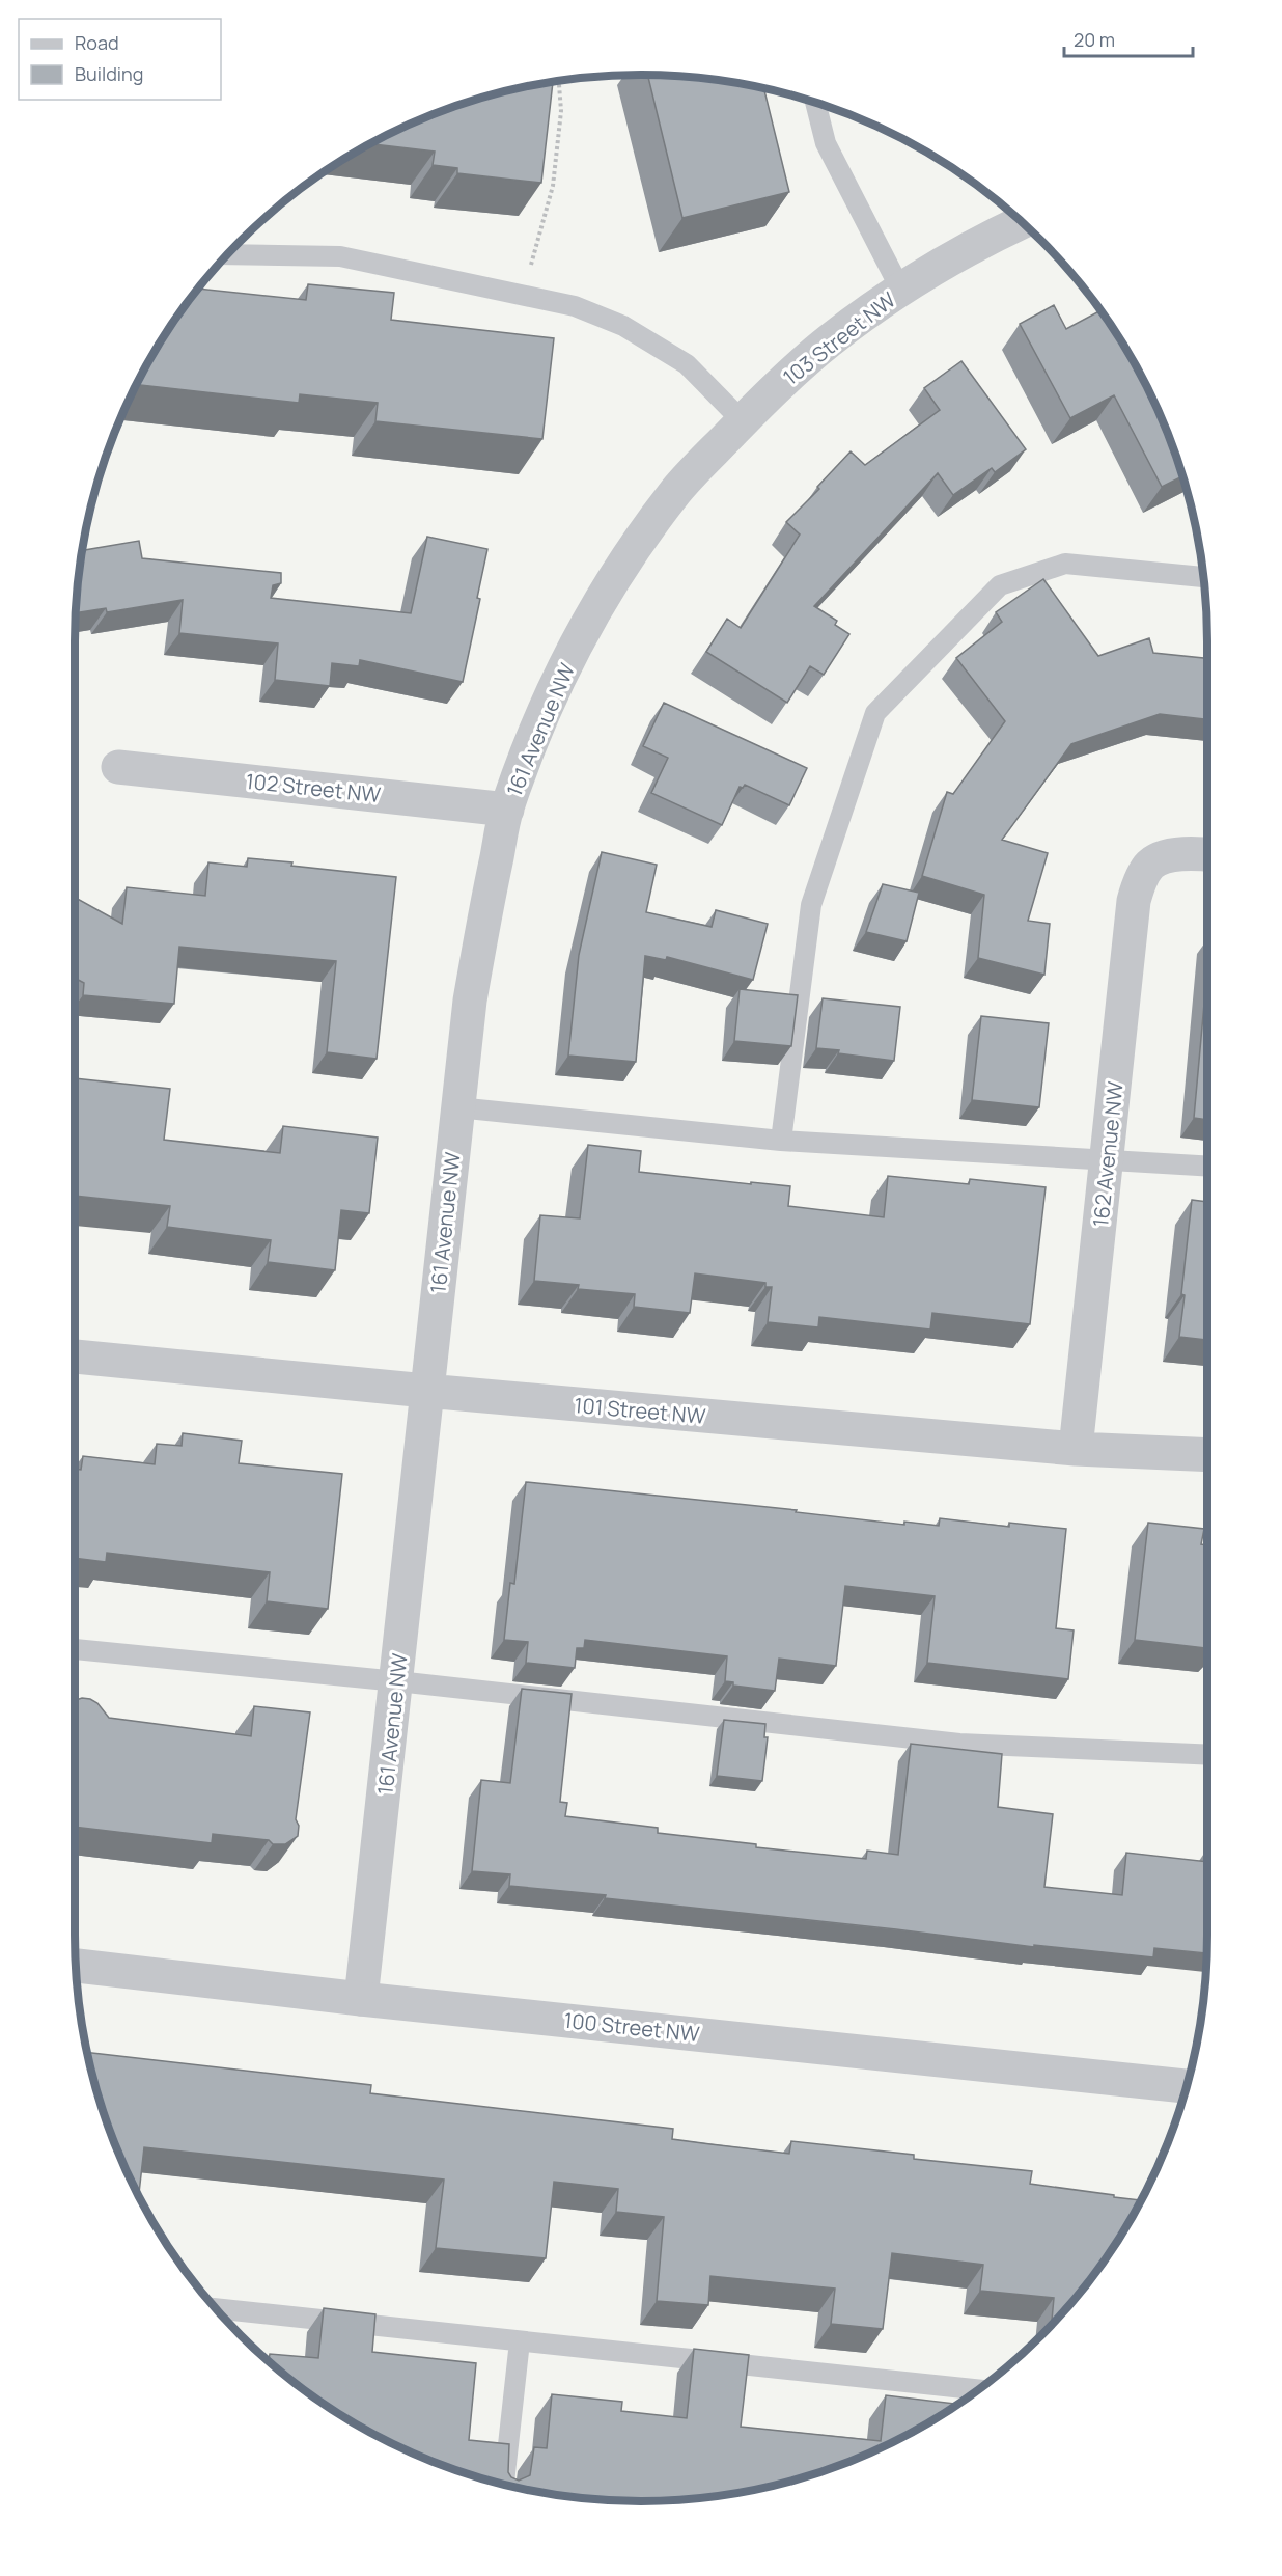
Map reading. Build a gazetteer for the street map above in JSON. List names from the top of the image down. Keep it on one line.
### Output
{"streets":{"street":["103 Street NW","161 Avenue NW","102 Street NW","162 Avenue NW","101 Street NW","100 Street NW"]},"crossings":[["103 Street NW","161 Avenue NW"],["161 Avenue NW","102 Street NW"],["161 Avenue NW","101 Street NW"],["161 Avenue NW","100 Street NW"],["162 Avenue NW","101 Street NW"]],"legend":["Road","Building"],"scale_bar":"20 m"}
